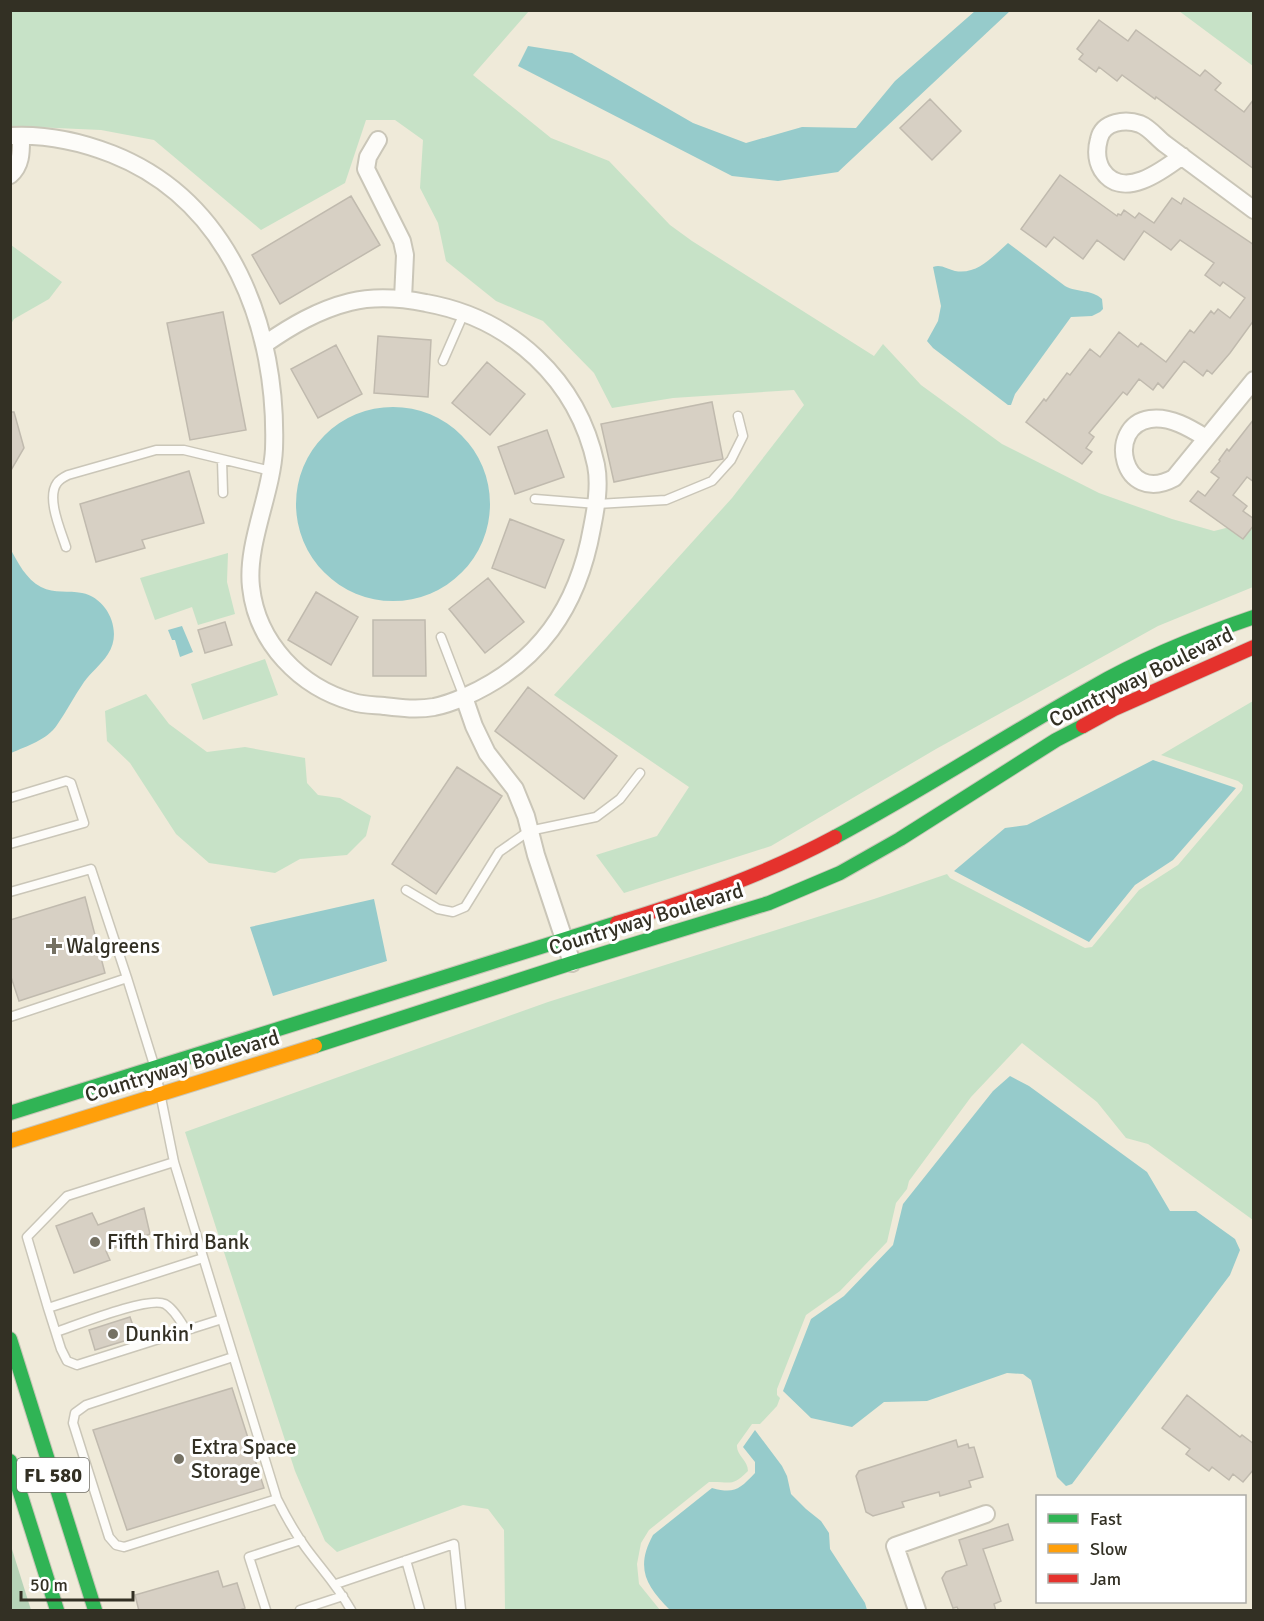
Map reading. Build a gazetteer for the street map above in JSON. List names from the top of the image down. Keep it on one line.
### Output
{"streets":{"street":["Countryway Boulevard","FL 580"]},"places":{"health":["Walgreens"],"other":["Fifth Third Bank","Dunkin'","Extra Space Storage"]},"legend":["Fast","Slow","Jam"],"scale_bar":"50 m"}
